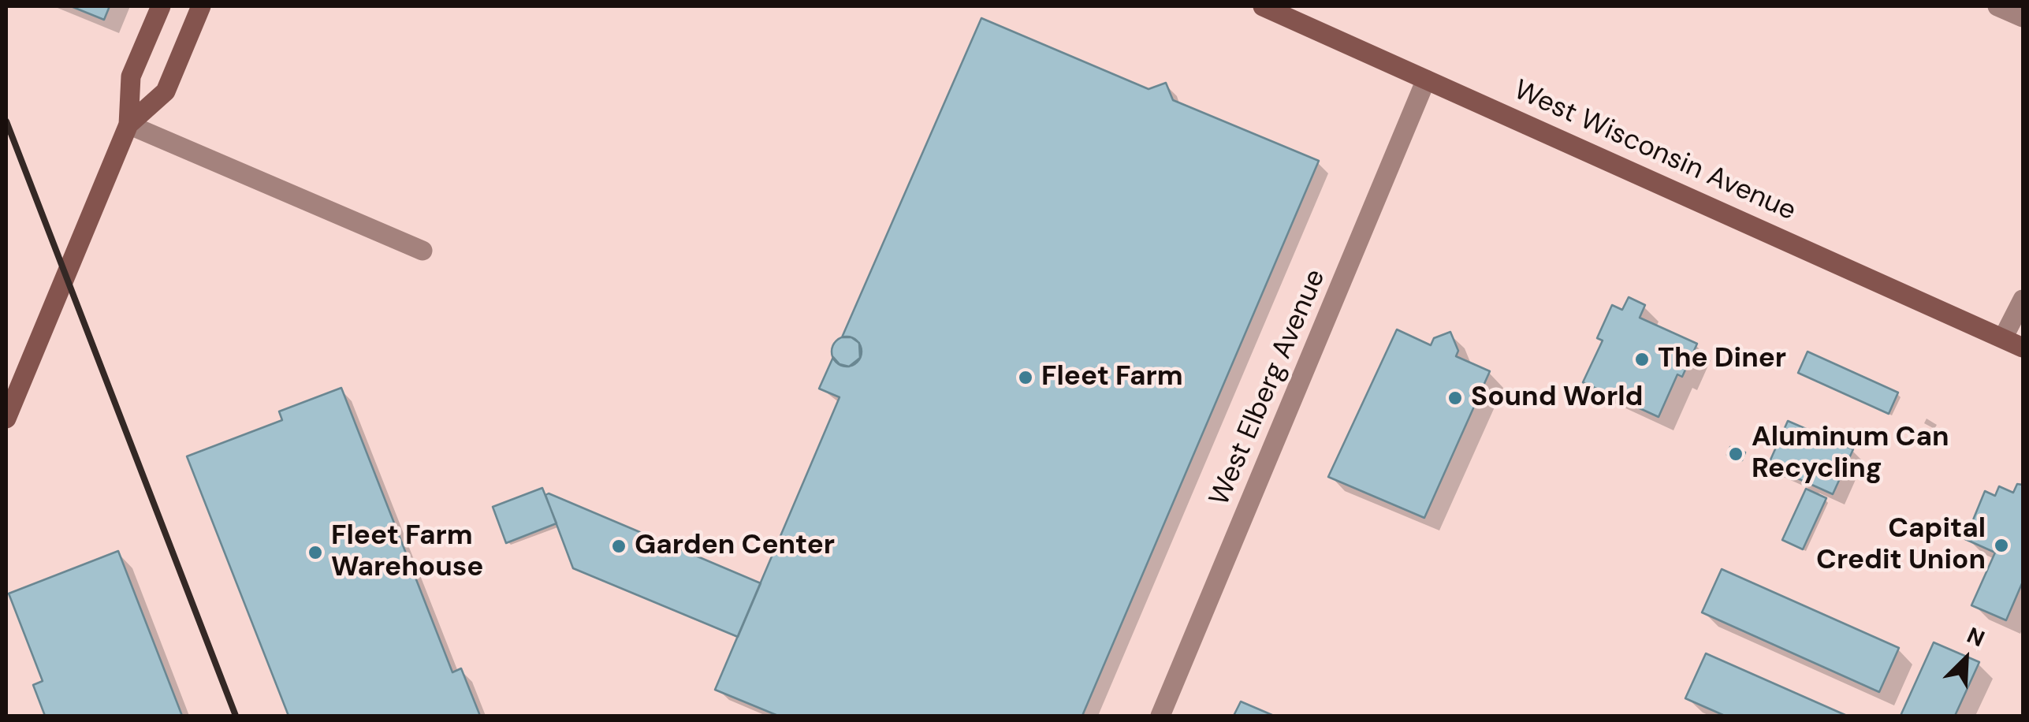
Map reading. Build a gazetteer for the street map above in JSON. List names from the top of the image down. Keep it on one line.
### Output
{"streets":{"main road":["West Wisconsin Avenue"],"street":["West Elberg Avenue"]},"crossings":[["West Wisconsin Avenue","West Elberg Avenue"]],"places":["The Diner","Fleet Farm","Sound World","Aluminum Can Recycling","Capital Credit Union","Garden Center","Fleet Farm Warehouse"],"north":"top right"}
